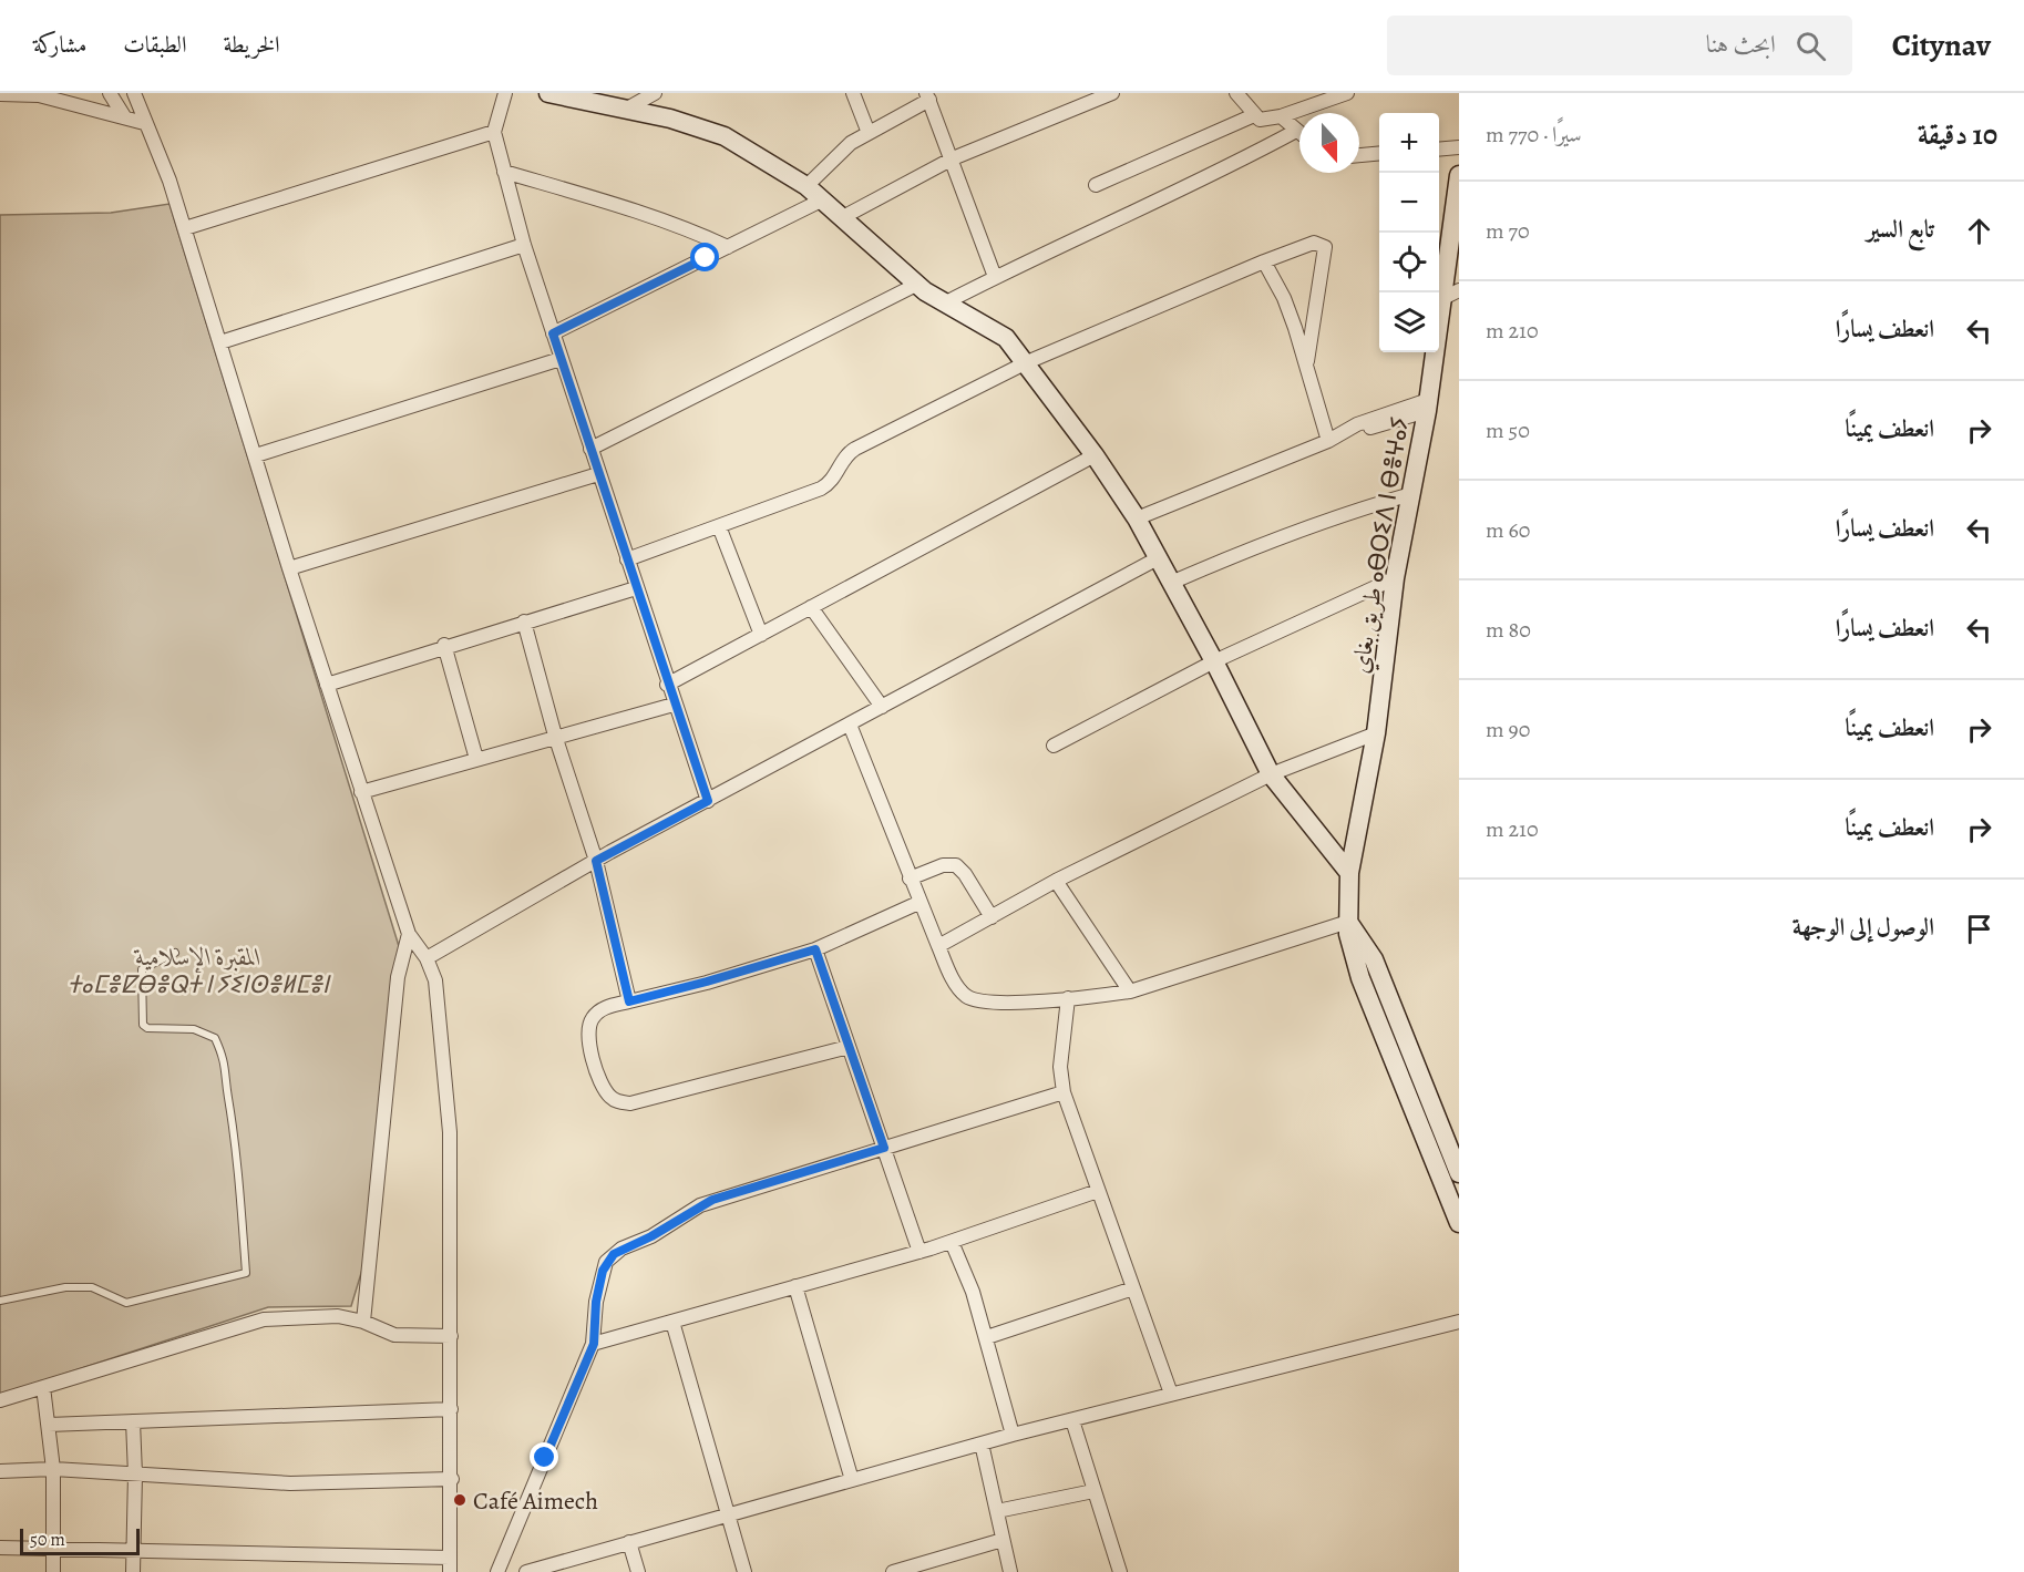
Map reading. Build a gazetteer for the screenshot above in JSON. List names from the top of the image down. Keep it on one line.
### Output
{"streets":{"main road":["طريق بغاي ⴰⴱⵔⵉⴷ ⵏ ⴱⴻⵖⴰⵢ"]},"parks":["المقبرة الإسلامية ⵜⴰⵎⴻⵇⴱⴻⵕⵜ ⵏ ⵢⵉⵏⵙⴻⵍⵎⴻⵏ"],"places":["Café Aimech"],"scale_bar":"50 m","north":"bottom","page":{"header":"Citynav","search":"ابحث هنا","nav":["الخريطة","الطبقات","مشاركة"],"heading":["10 دقيقة","سيرًا · 770 m"],"map_buttons":["+","−"],"list":[["تابع السير","70 m"],["انعطف يسارًا","210 m"],["انعطف يمينًا","50 m"],["انعطف يسارًا","60 m"],["انعطف يسارًا","80 m"],["انعطف يمينًا","90 m"],["انعطف يمينًا","210 m"],"الوصول إلى الوجهة"],"scale":"50 m"}}
